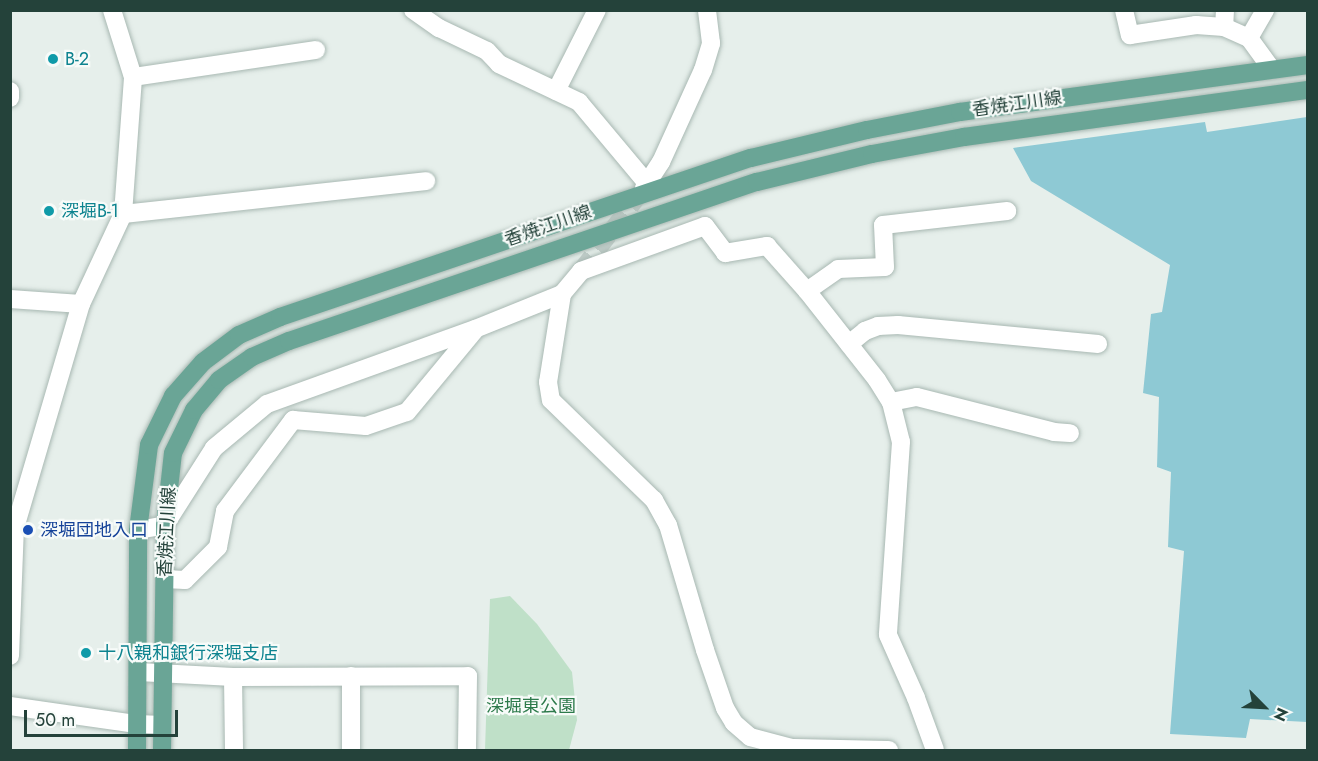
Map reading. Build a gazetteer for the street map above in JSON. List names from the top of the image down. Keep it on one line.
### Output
{"streets":{"main road":["香焼江川線"]},"parks":["深堀東公園"],"places":["B-2","深堀B-1","深堀団地入口","十八親和銀行深堀支店"],"scale_bar":"50 m","north":"bottom right"}
